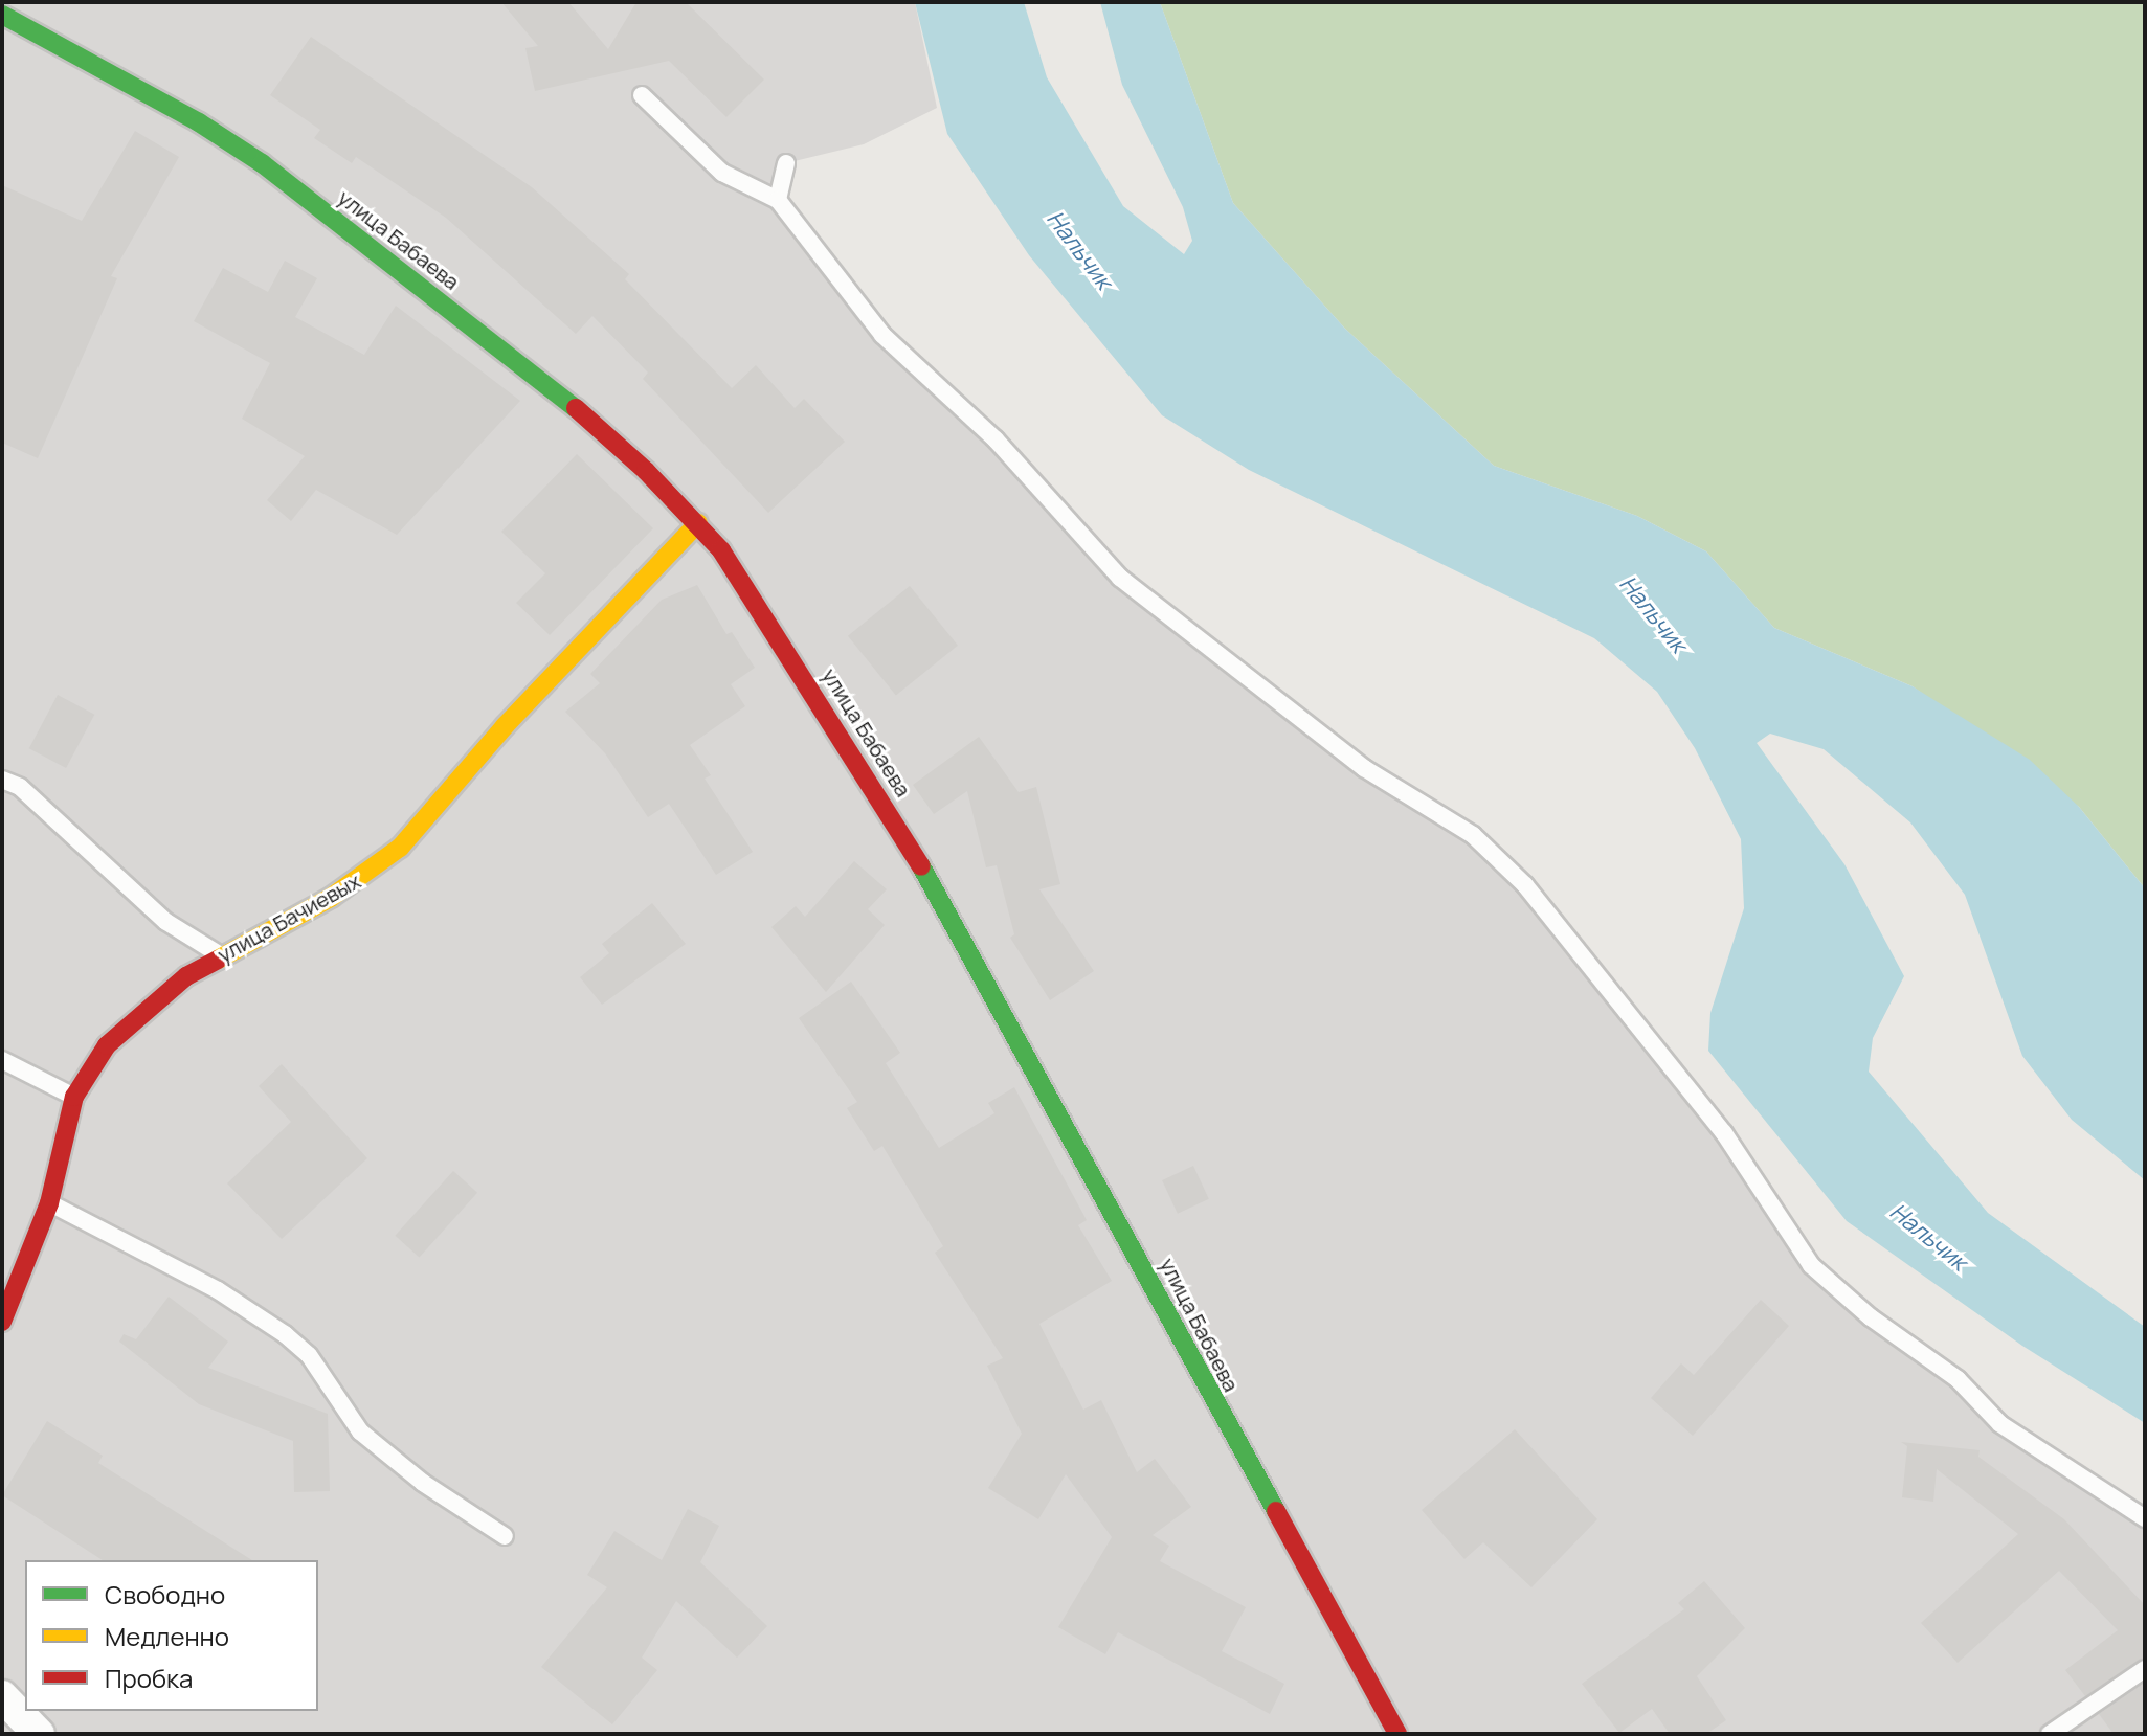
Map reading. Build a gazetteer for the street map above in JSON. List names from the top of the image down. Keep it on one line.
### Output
{"streets":{"street":["улица Бабаева","улица Бачиевых"]},"crossings":[["улица Бабаева","улица Бачиевых"]],"water":["Нальчик"],"legend":["Свободно","Медленно","Пробка"]}
